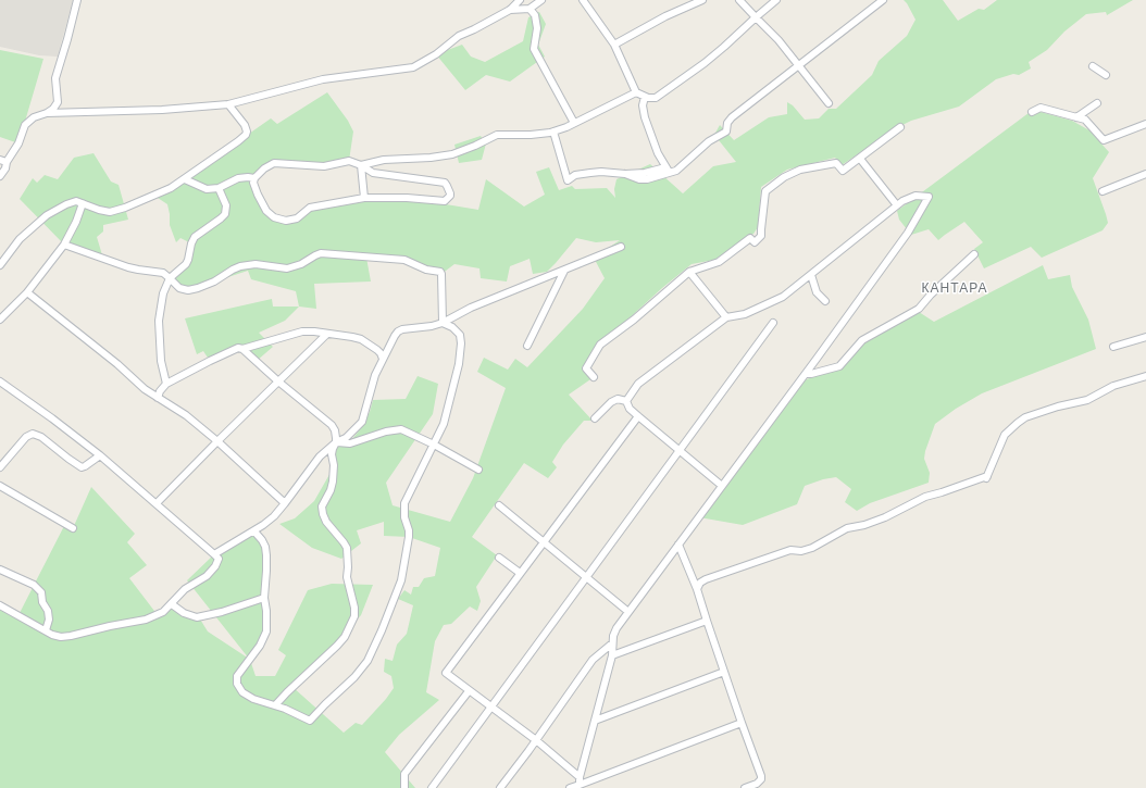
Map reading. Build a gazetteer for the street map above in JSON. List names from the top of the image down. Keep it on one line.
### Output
{"districts":["КАНТАРА"]}
